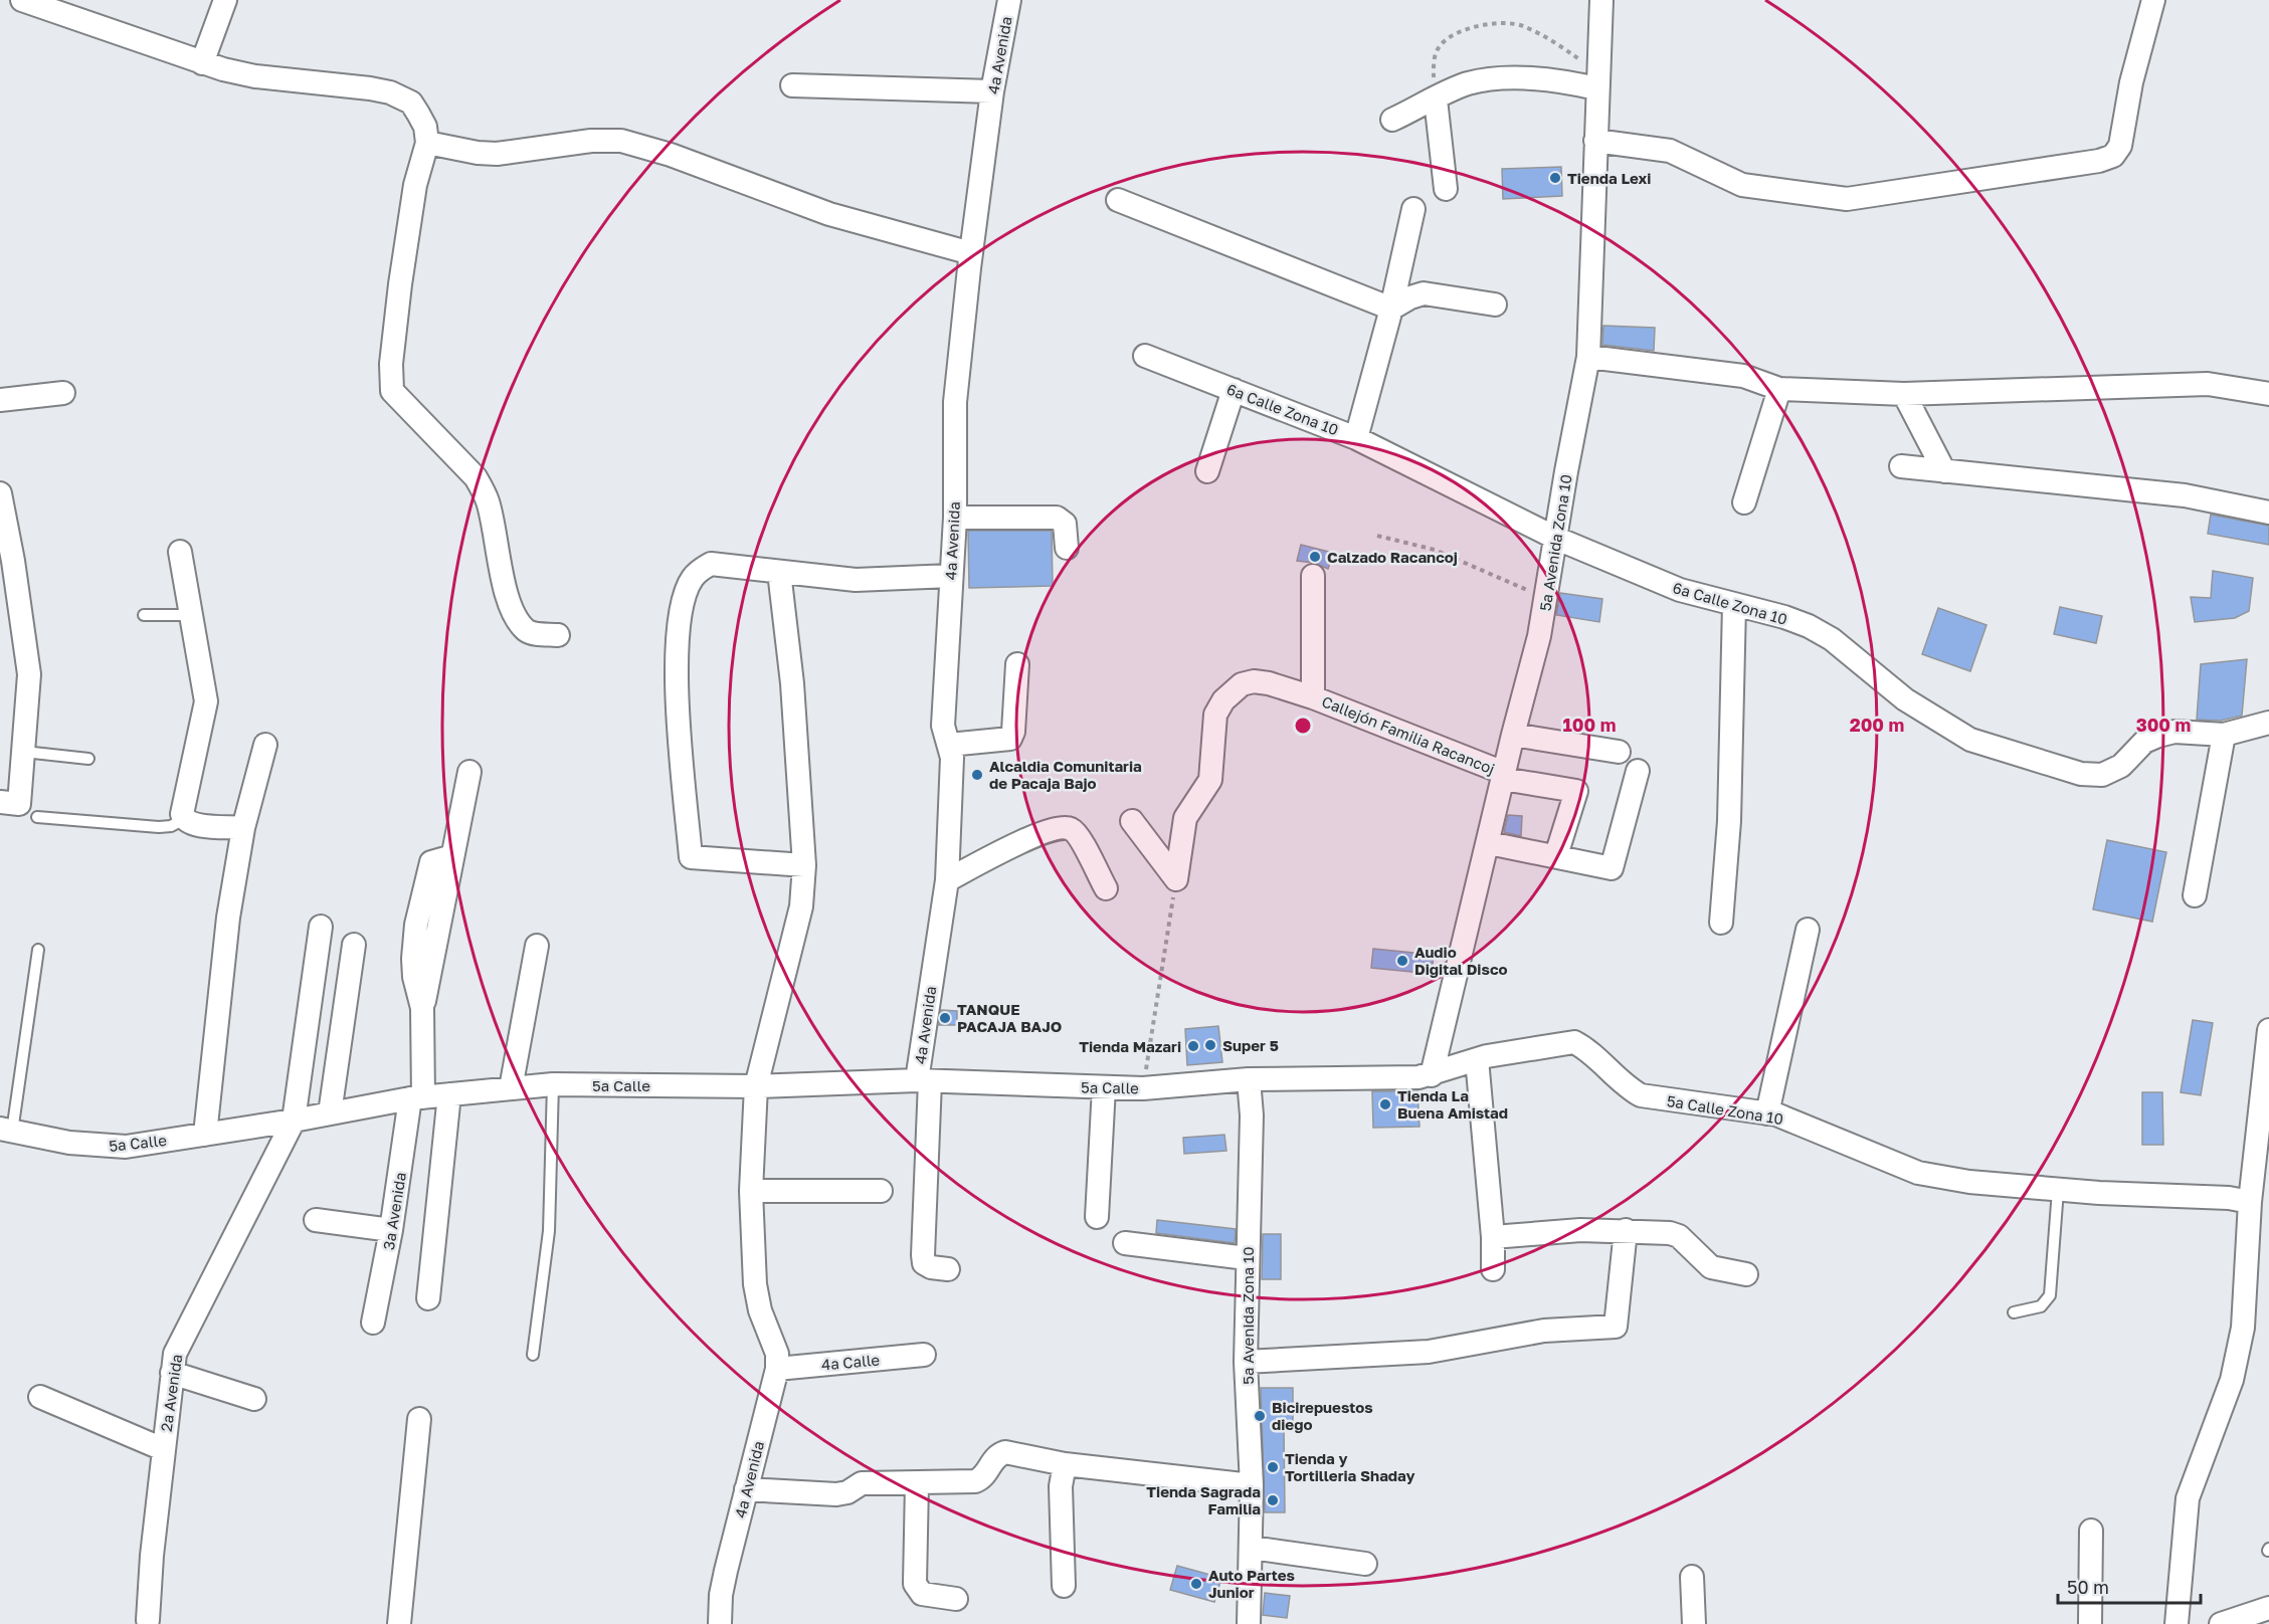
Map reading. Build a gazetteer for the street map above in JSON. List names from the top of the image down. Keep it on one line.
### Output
{"streets":{"street":["4a Avenida","6a Calle Zona 10","5a Avenida Zona 10","Callejón Familia Racancoj","5a Calle","5a Calle Zona 10","3a Avenida","4a Calle","2a Avenida"]},"crossings":[["4a Avenida","5a Calle"],["4a Avenida","4a Calle"],["6a Calle Zona 10","5a Avenida Zona 10"],["5a Avenida Zona 10","Callejón Familia Racancoj"],["5a Avenida Zona 10","5a Calle"],["5a Avenida Zona 10","5a Calle Zona 10"],["5a Calle","5a Calle Zona 10"],["5a Calle","3a Avenida"],["5a Calle","2a Avenida"]],"places":["Tienda Lexi","Calzado Racancoj","Alcaldia Comunitaria de Pacaja Bajo","Audio Digital Disco","TANQUE PACAJA BAJO","Super 5","Tienda Mazari","Tienda La Buena Amistad","Bicirepuestos diego","Tienda y Tortilleria Shaday","Tienda Sagrada Familia","Auto Partes Junior"],"scale_bar":"50 m","rings":["100 m","200 m","300 m"]}
